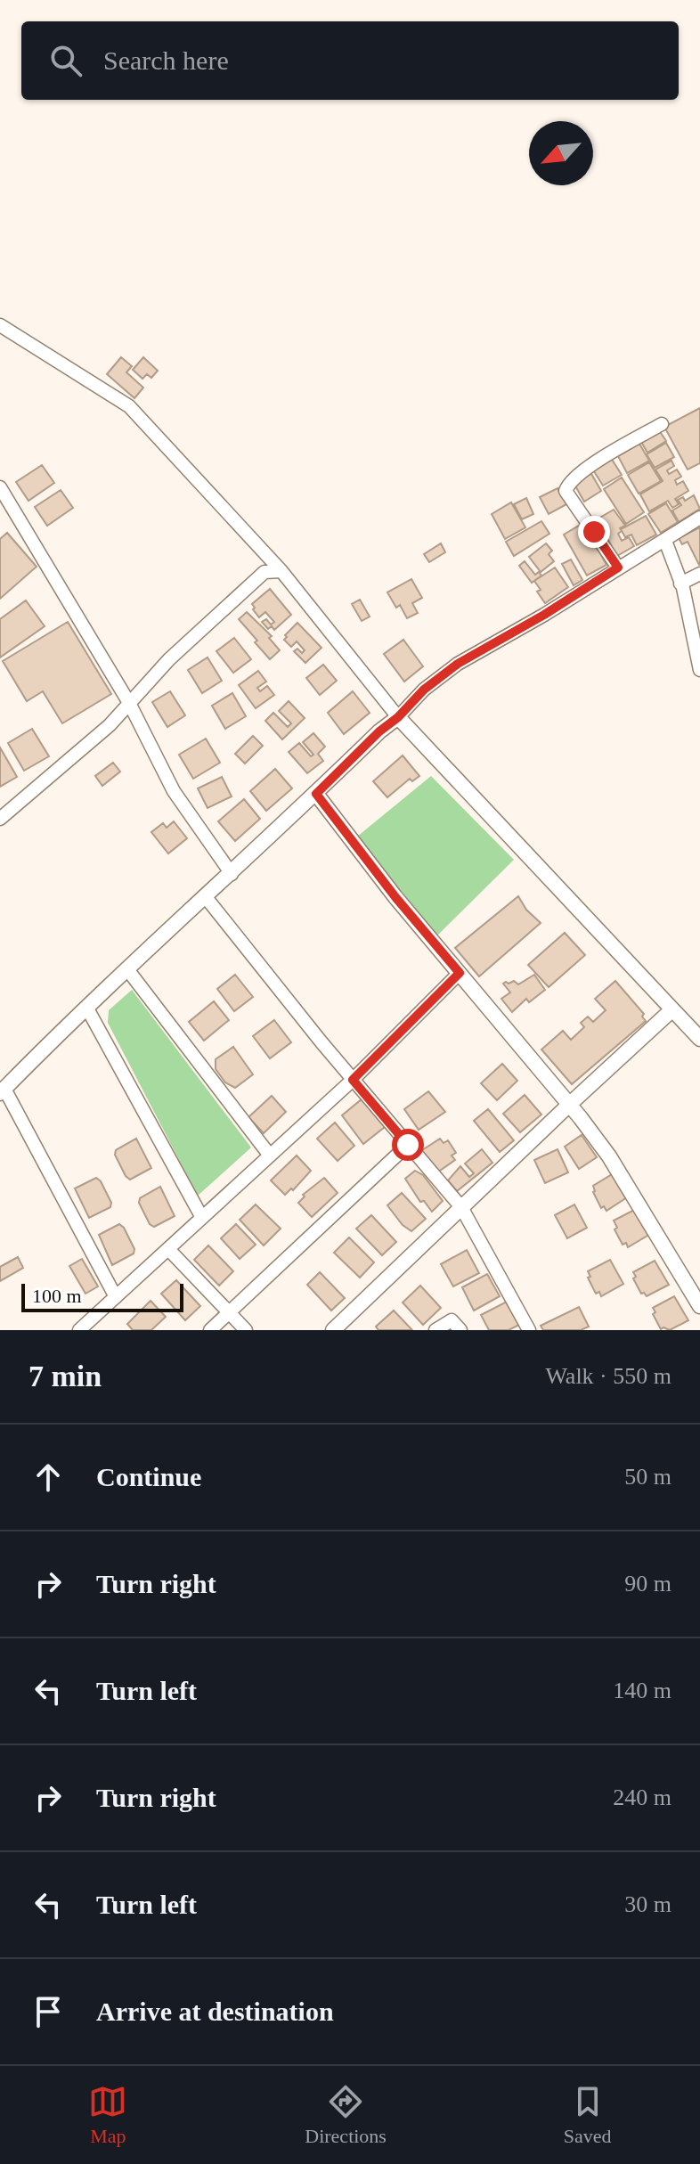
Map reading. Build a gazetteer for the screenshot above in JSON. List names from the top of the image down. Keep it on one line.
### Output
{"scale_bar":"100 m","north":"bottom left","page":{"search":"Search here","scale":"100 m","heading":["7 min","Walk · 550 m"],"list":[["Continue","50 m"],["Turn right","90 m"],["Turn left","140 m"],["Turn right","240 m"],["Turn left","30 m"],"Arrive at destination"],"nav":["Map","Directions","Saved"]}}
